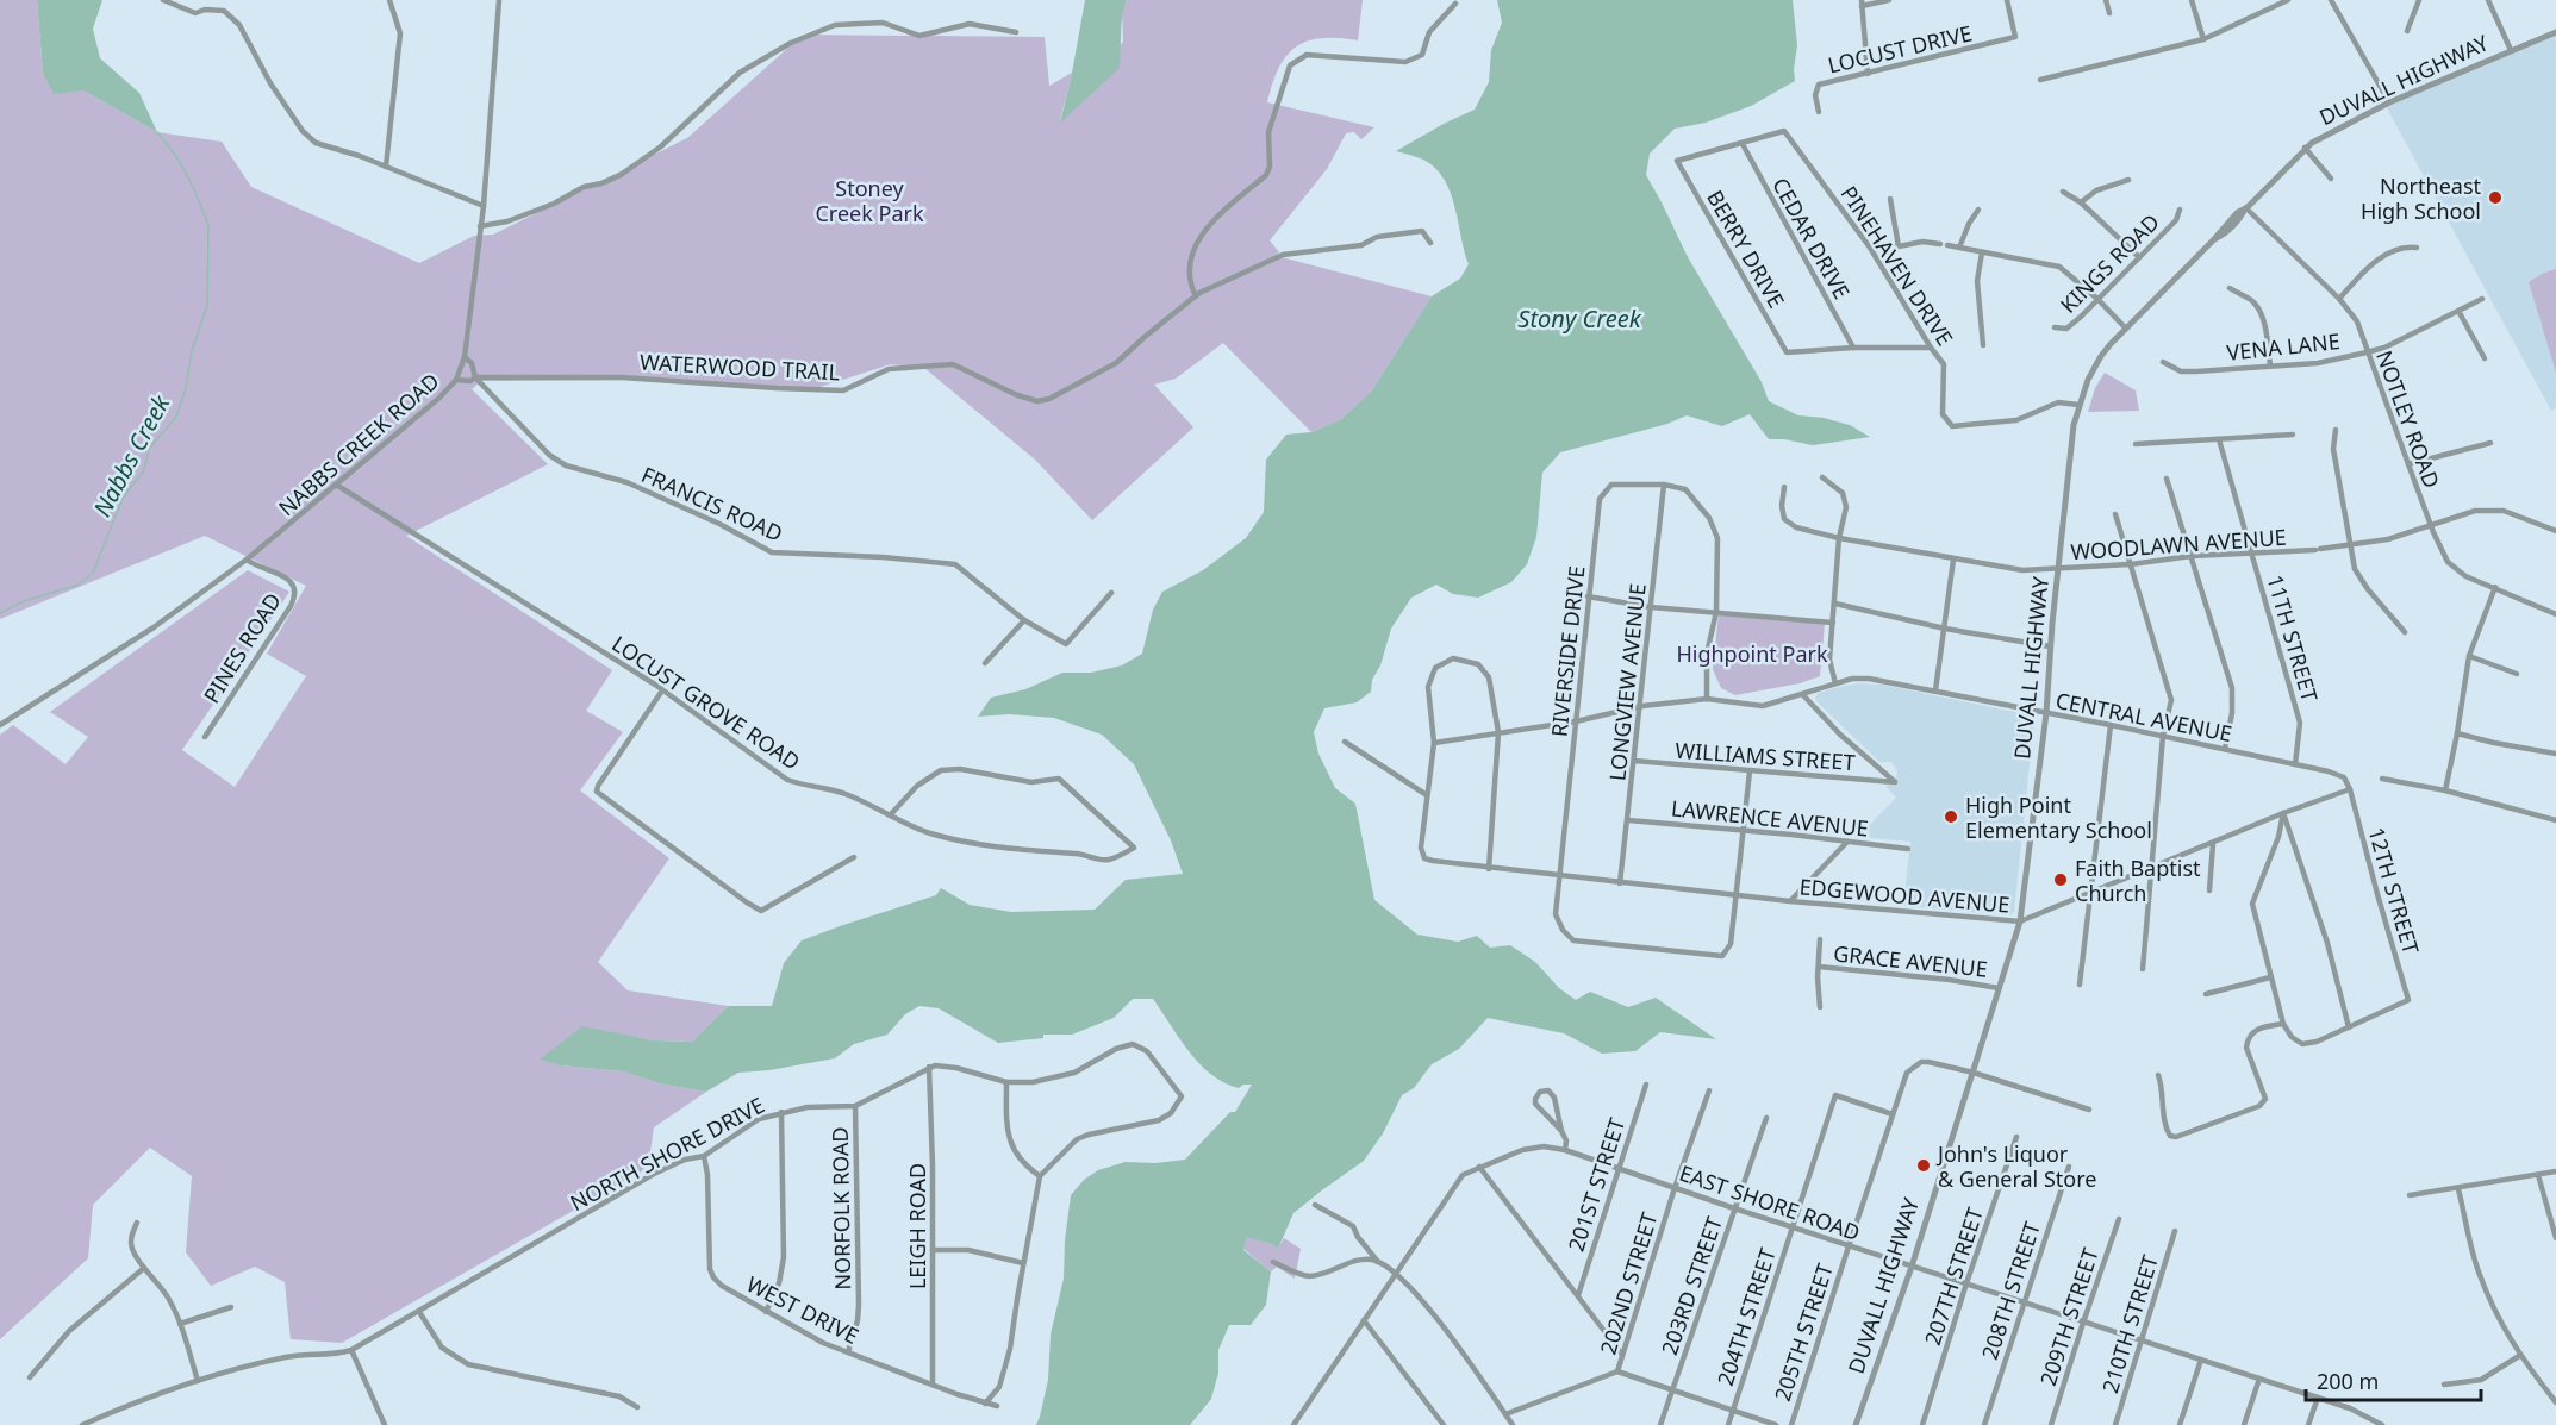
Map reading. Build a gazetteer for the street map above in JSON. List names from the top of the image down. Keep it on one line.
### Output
{"streets":{"street":["LOCUST DRIVE","DUVALL HIGHWAY","CEDAR DRIVE","BERRY DRIVE","KINGS ROAD","PINEHAVEN DRIVE","VENA LANE","WATERWOOD TRAIL","NOTLEY ROAD","NABBS CREEK ROAD","FRANCIS ROAD","WOODLAWN AVENUE","11TH STREET","PINES ROAD","RIVERSIDE DRIVE","LONGVIEW AVENUE","LOCUST GROVE ROAD","CENTRAL AVENUE","WILLIAMS STREET","LAWRENCE AVENUE","12TH STREET","EDGEWOOD AVENUE","GRACE AVENUE","NORTH SHORE DRIVE","201ST STREET","EAST SHORE ROAD","NORFOLK ROAD","LEIGH ROAD","207TH STREET","202ND STREET","203RD STREET","208TH STREET","WEST DRIVE","204TH STREET","209TH STREET","210TH STREET","205TH STREET"]},"crossings":[["DUVALL HIGHWAY","PINEHAVEN DRIVE"],["DUVALL HIGHWAY","NOTLEY ROAD"],["DUVALL HIGHWAY","WOODLAWN AVENUE"],["DUVALL HIGHWAY","CENTRAL AVENUE"],["DUVALL HIGHWAY","EDGEWOOD AVENUE"],["DUVALL HIGHWAY","GRACE AVENUE"],["DUVALL HIGHWAY","EAST SHORE ROAD"],["DUVALL HIGHWAY","205TH STREET"],["CEDAR DRIVE","BERRY DRIVE"],["CEDAR DRIVE","PINEHAVEN DRIVE"],["BERRY DRIVE","PINEHAVEN DRIVE"],["VENA LANE","NOTLEY ROAD"],["WATERWOOD TRAIL","FRANCIS ROAD"],["NOTLEY ROAD","WOODLAWN AVENUE"],["NABBS CREEK ROAD","PINES ROAD"],["NABBS CREEK ROAD","LOCUST GROVE ROAD"],["WOODLAWN AVENUE","11TH STREET"],["11TH STREET","CENTRAL AVENUE"],["RIVERSIDE DRIVE","LONGVIEW AVENUE"],["RIVERSIDE DRIVE","CENTRAL AVENUE"],["RIVERSIDE DRIVE","EDGEWOOD AVENUE"],["LONGVIEW AVENUE","CENTRAL AVENUE"],["LONGVIEW AVENUE","WILLIAMS STREET"],["LONGVIEW AVENUE","LAWRENCE AVENUE"],["LONGVIEW AVENUE","EDGEWOOD AVENUE"],["CENTRAL AVENUE","WILLIAMS STREET"],["CENTRAL AVENUE","12TH STREET"],["CENTRAL AVENUE","EDGEWOOD AVENUE"],["12TH STREET","EDGEWOOD AVENUE"],["NORTH SHORE DRIVE","NORFOLK ROAD"],["NORTH SHORE DRIVE","LEIGH ROAD"],["NORTH SHORE DRIVE","WEST DRIVE"],["201ST STREET","EAST SHORE ROAD"],["EAST SHORE ROAD","207TH STREET"],["EAST SHORE ROAD","202ND STREET"],["EAST SHORE ROAD","203RD STREET"],["EAST SHORE ROAD","208TH STREET"],["EAST SHORE ROAD","204TH STREET"],["EAST SHORE ROAD","209TH STREET"],["EAST SHORE ROAD","210TH STREET"],["EAST SHORE ROAD","205TH STREET"],["NORFOLK ROAD","WEST DRIVE"],["LEIGH ROAD","WEST DRIVE"],["204TH STREET","205TH STREET"]],"water":["Stony Creek","Nabbs Creek"],"parks":["Stoney Creek Park","Highpoint Park"],"places":["Northeast High School","High Point Elementary School","Faith Baptist Church","John's Liquor & General Store"],"scale_bar":"200 m"}
